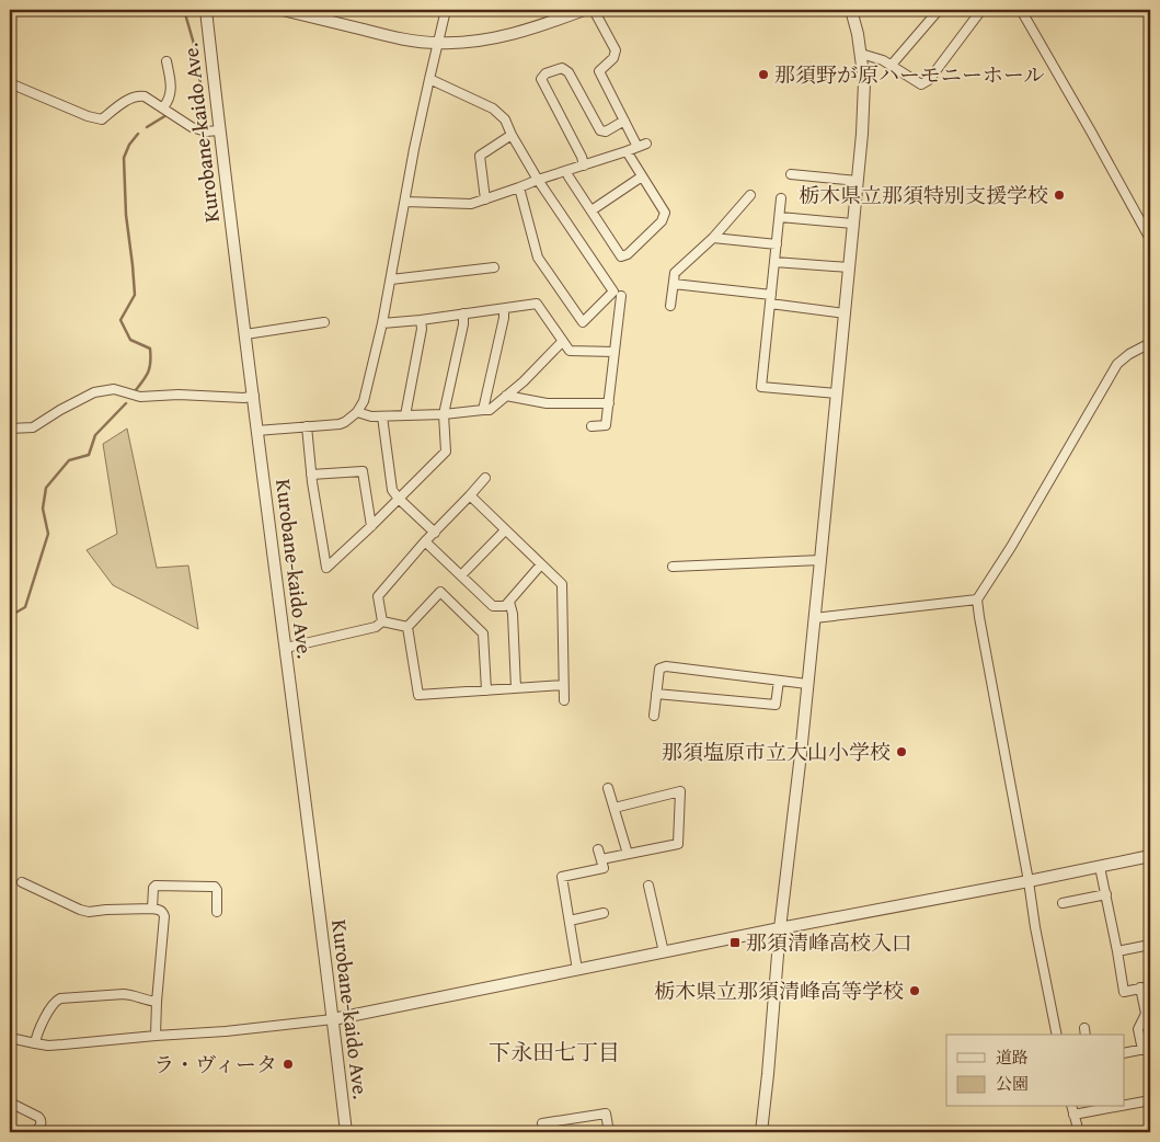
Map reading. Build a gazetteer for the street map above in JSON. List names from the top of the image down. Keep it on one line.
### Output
{"streets":{"street":["Kurobane-kaido Ave."]},"districts":["下永田七丁目"],"places":{"other":["那須野が原ハーモニーホール","栃木県立那須特別支援学校","那須塩原市立大山小学校","栃木県立那須清峰高等学校","ラ・ヴィータ"],"transit":["那須清峰高校入口"]},"legend":["道路","公園"]}
